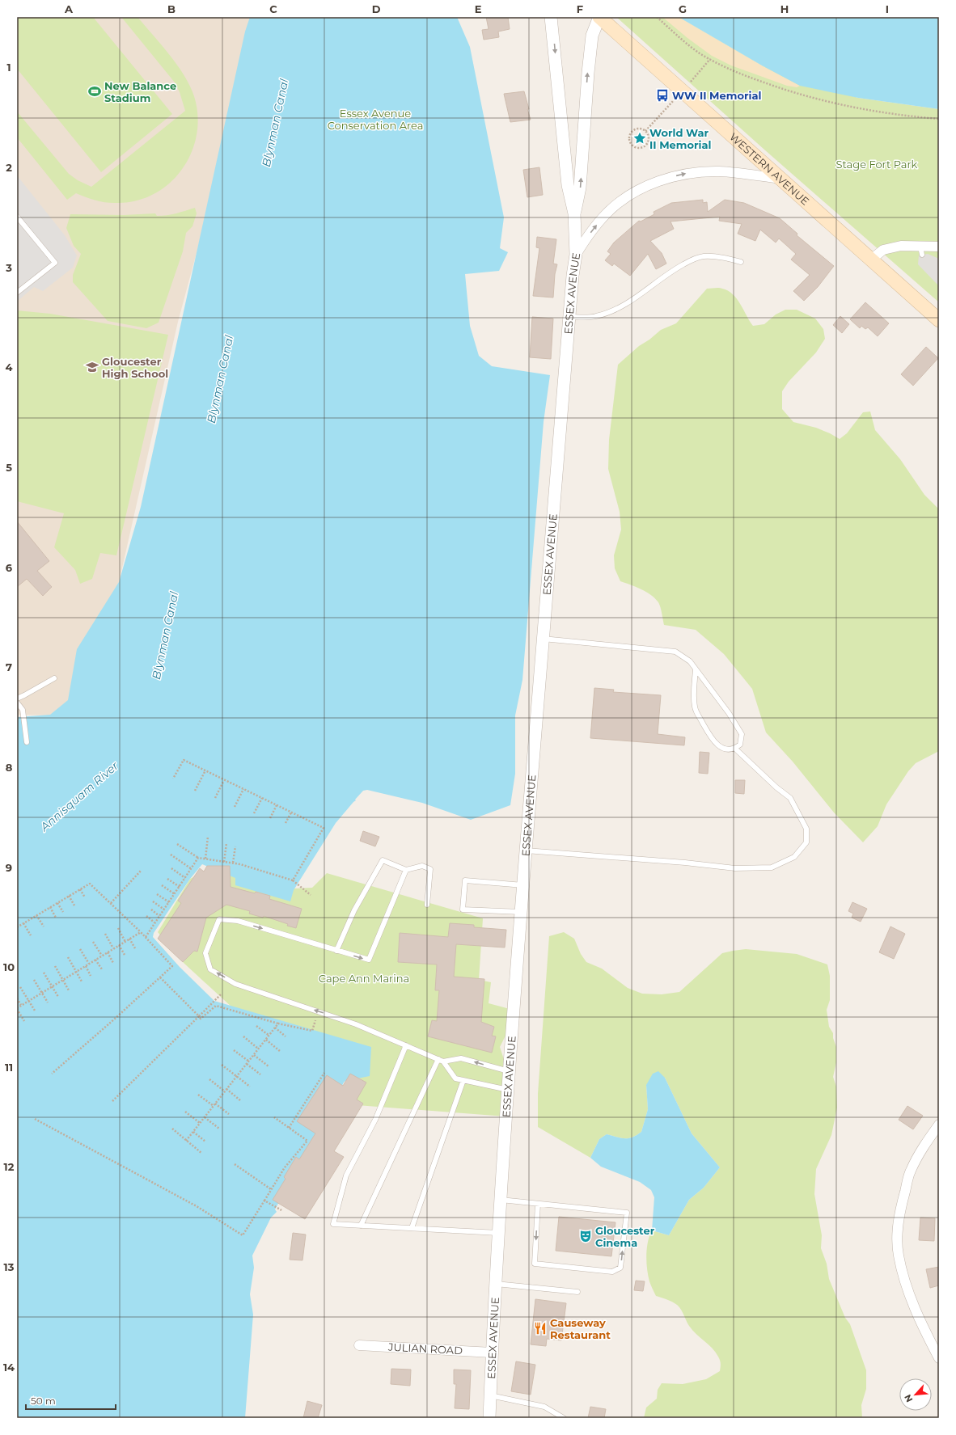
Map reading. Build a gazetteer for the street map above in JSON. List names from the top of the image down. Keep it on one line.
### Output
{"streets":{"main road":["WESTERN AVENUE"],"street":["ESSEX AVENUE","JULIAN ROAD"]},"crossings":[["WESTERN AVENUE","ESSEX AVENUE"],["ESSEX AVENUE","JULIAN ROAD"]],"water":["Blynman Canal","Annisquam River"],"parks":["Essex Avenue Conservation Area","Stage Fort Park","Cape Ann Marina"],"places":{"sports":["New Balance Stadium"],"bus stop":["WW II Memorial"],"place":["World War II Memorial"],"school or university":["Gloucester High School"],"theatre":["Gloucester Cinema"],"restaurant":["Causeway Restaurant"]},"scale_bar":"50 m","north":"bottom left","grid":{"columns":["A","B","C","D","E","F","G","H","I"],"rows":["1","2","3","4","5","6","7","8","9","10","11","12","13","14"]}}
